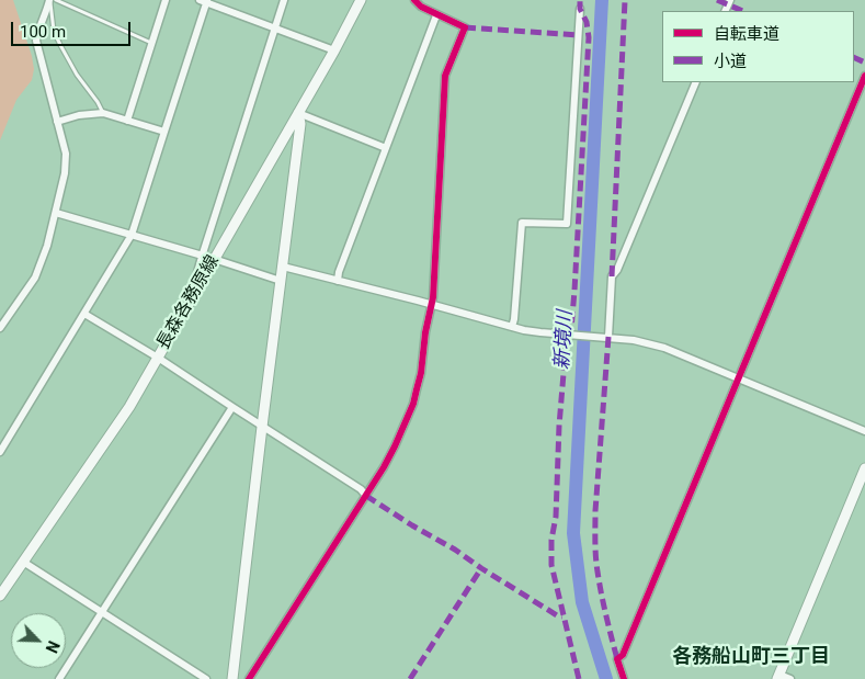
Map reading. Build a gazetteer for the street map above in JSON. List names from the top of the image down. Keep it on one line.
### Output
{"streets":{"street":["長森各務原線"]},"districts":["各務船山町三丁目"],"water":["新境川"],"legend":["自転車道","小道"],"scale_bar":"100 m","north":"bottom right"}
